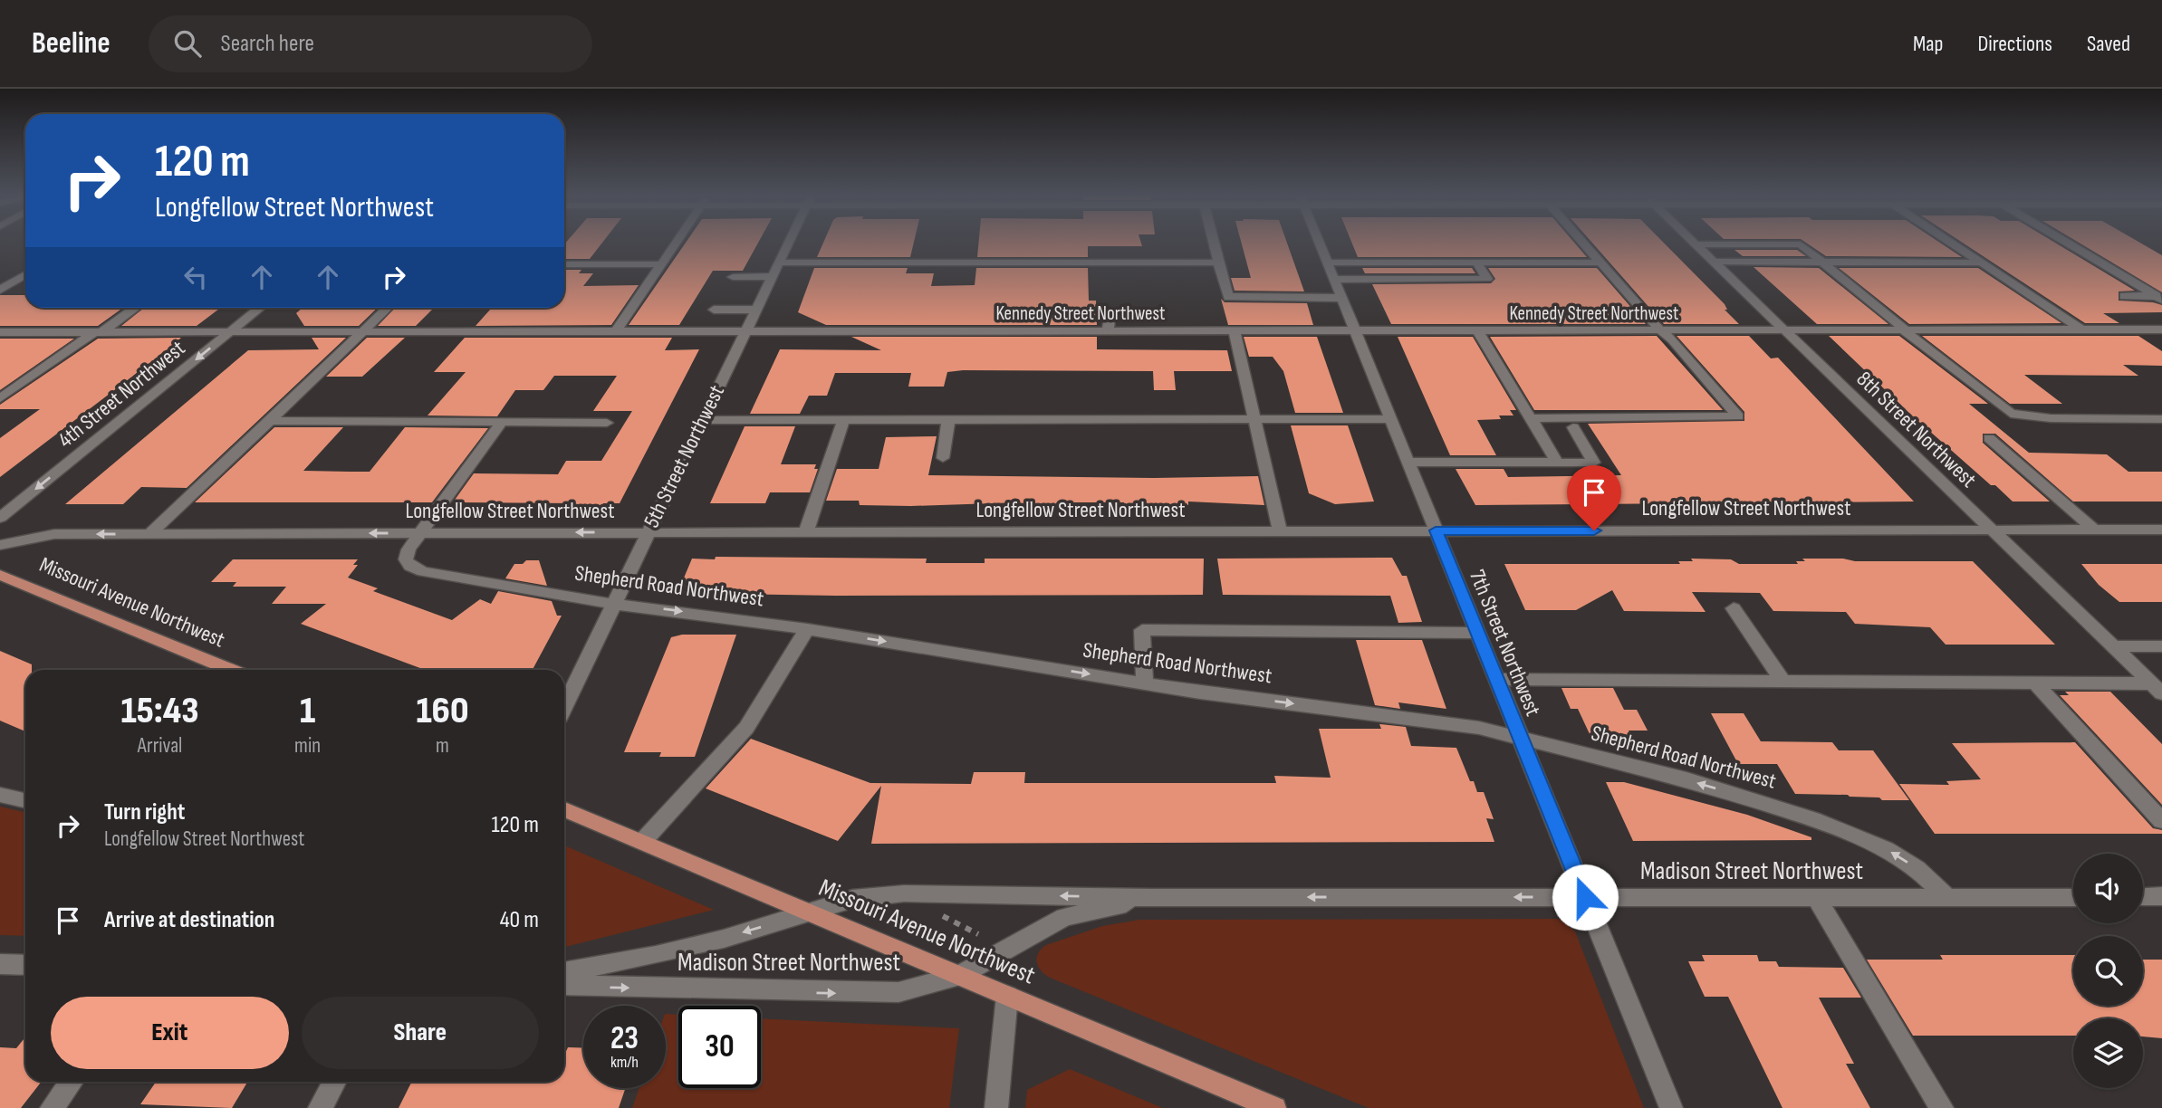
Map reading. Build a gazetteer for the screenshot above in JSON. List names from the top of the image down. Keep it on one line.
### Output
{"streets":{"main road":["Missouri Avenue Northwest"],"street":["Kennedy Street Northwest","4th Street Northwest","8th Street Northwest","5th Street Northwest","Longfellow Street Northwest","Shepherd Road Northwest","7th Street Northwest","Madison Street Northwest"]},"crossings":[["Kennedy Street Northwest","4th Street Northwest"],["Kennedy Street Northwest","8th Street Northwest"],["Kennedy Street Northwest","5th Street Northwest"],["Kennedy Street Northwest","7th Street Northwest"],["8th Street Northwest","Longfellow Street Northwest"],["5th Street Northwest","Longfellow Street Northwest"],["5th Street Northwest","Shepherd Road Northwest"],["Longfellow Street Northwest","Shepherd Road Northwest"],["Longfellow Street Northwest","7th Street Northwest"],["Shepherd Road Northwest","7th Street Northwest"],["Shepherd Road Northwest","Madison Street Northwest"],["Missouri Avenue Northwest","Madison Street Northwest"],["7th Street Northwest","Madison Street Northwest"]],"page":{"header":"Beeline","search":"Search here","nav":["Map","Directions","Saved"],"turn":["120 m","Longfellow Street Northwest"],"eta":["15:43","Arrival","1","min","160","m"],"list":[{"name":"Turn right","note":"Longfellow Street Northwest","value":"120 m"},{"name":"Arrive at destination","value":"40 m"}],"buttons":["Exit","Share"],"speed":"23 km/h","limit":"30"}}
